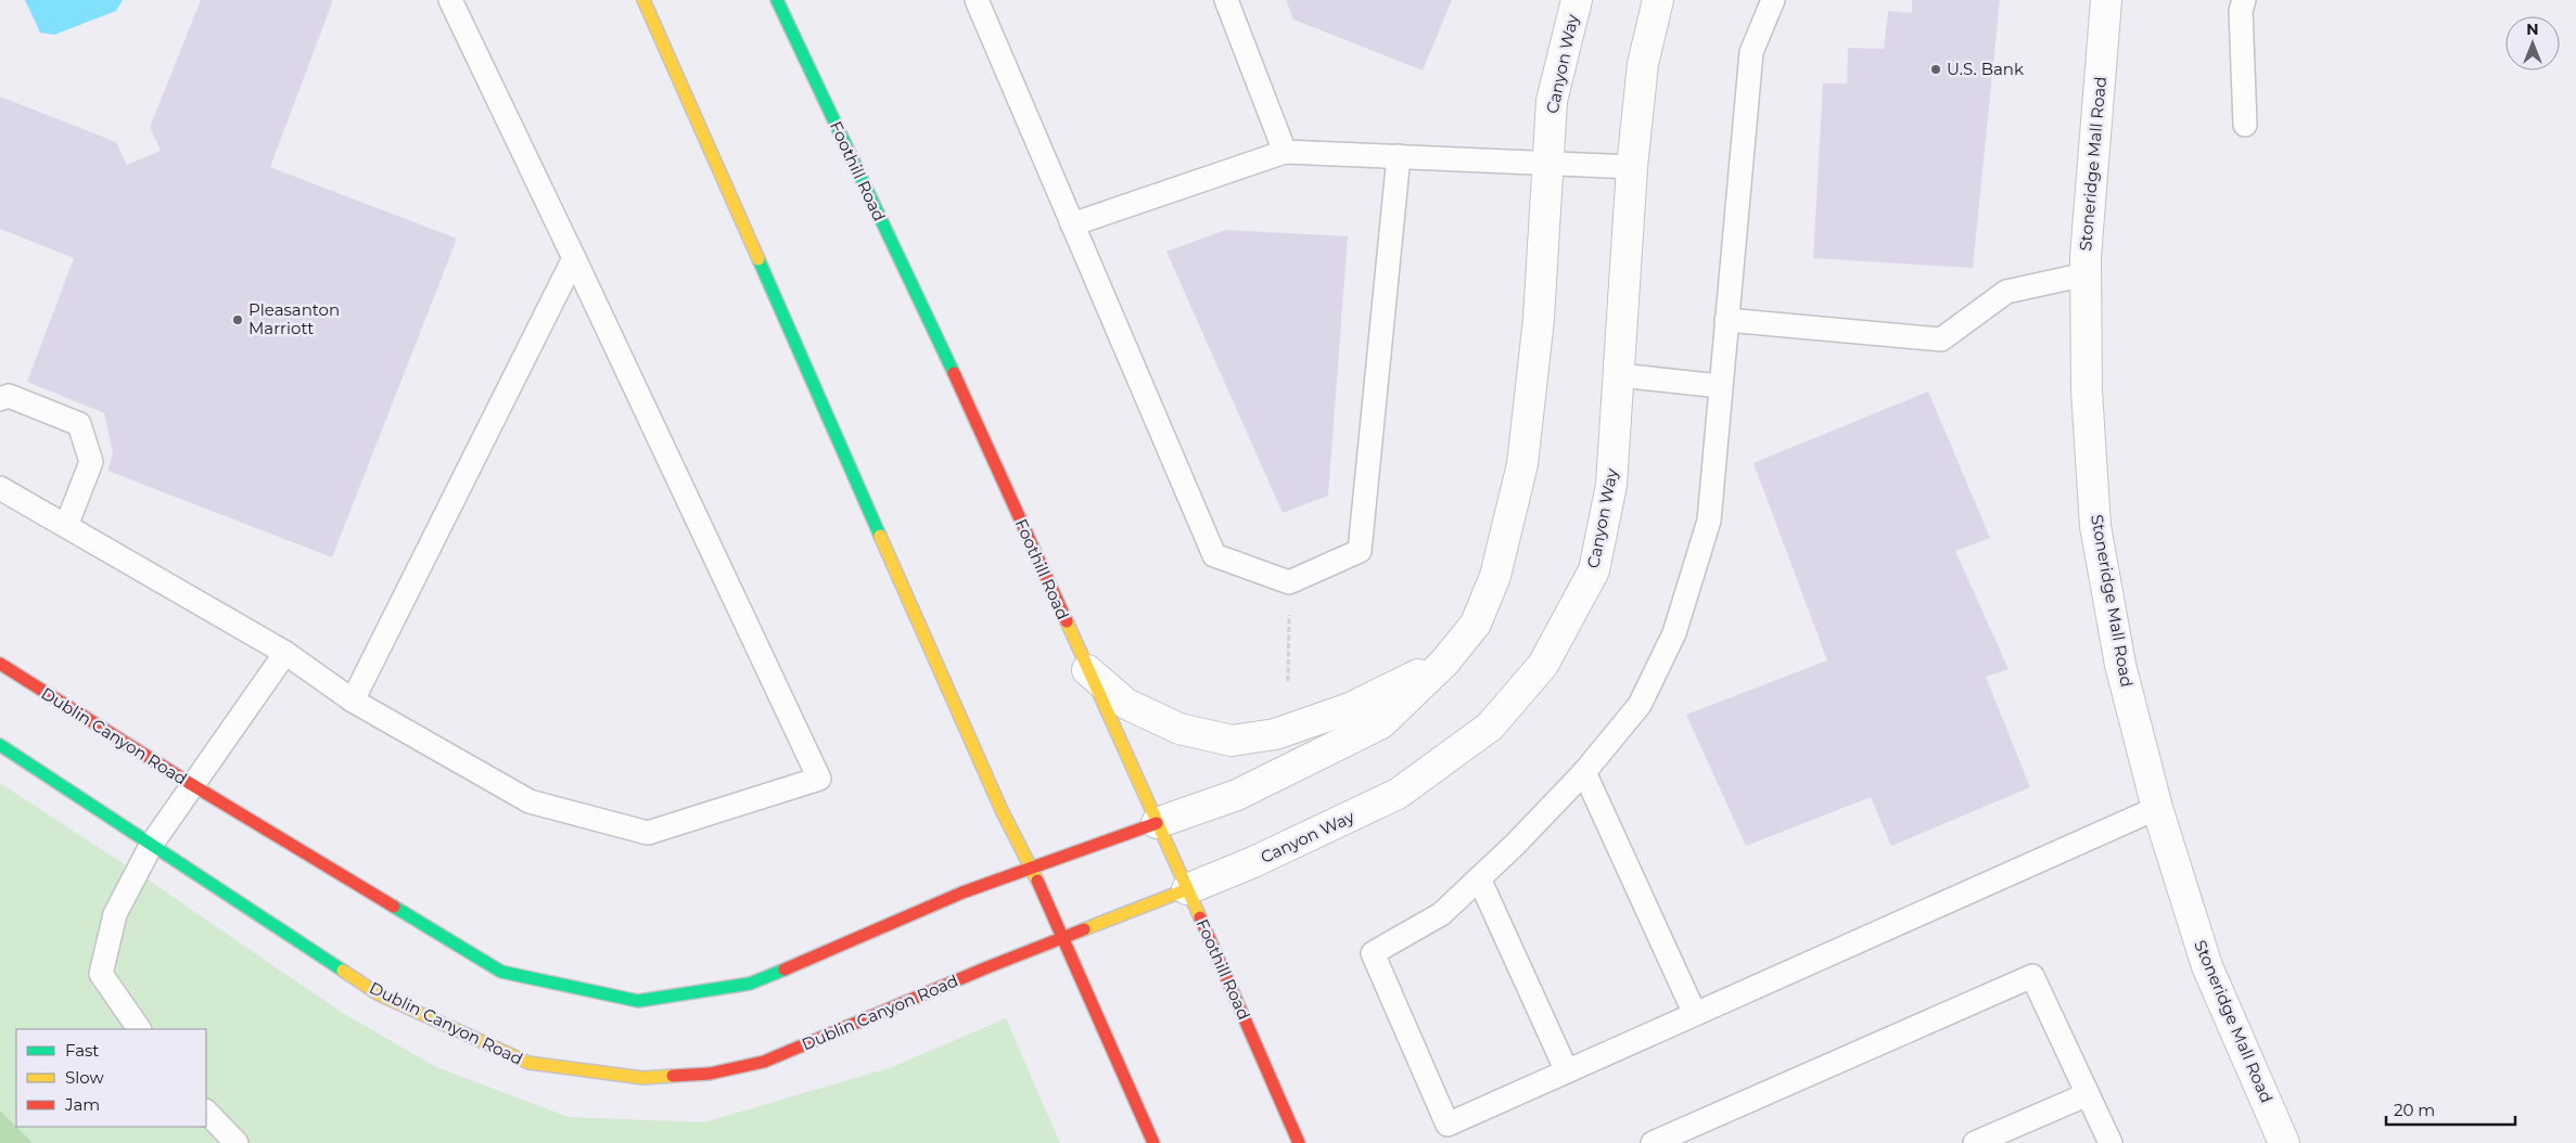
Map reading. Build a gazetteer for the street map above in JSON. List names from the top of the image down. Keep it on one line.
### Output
{"streets":{"main road":["Foothill Road","Dublin Canyon Road"],"street":["Canyon Way","Stoneridge Mall Road"]},"crossings":[["Canyon Way","Foothill Road"],["Canyon Way","Dublin Canyon Road"],["Foothill Road","Dublin Canyon Road"]],"places":["U.S. Bank","Pleasanton Marriott"],"legend":["Fast","Slow","Jam"],"scale_bar":"20 m","north":"top"}
